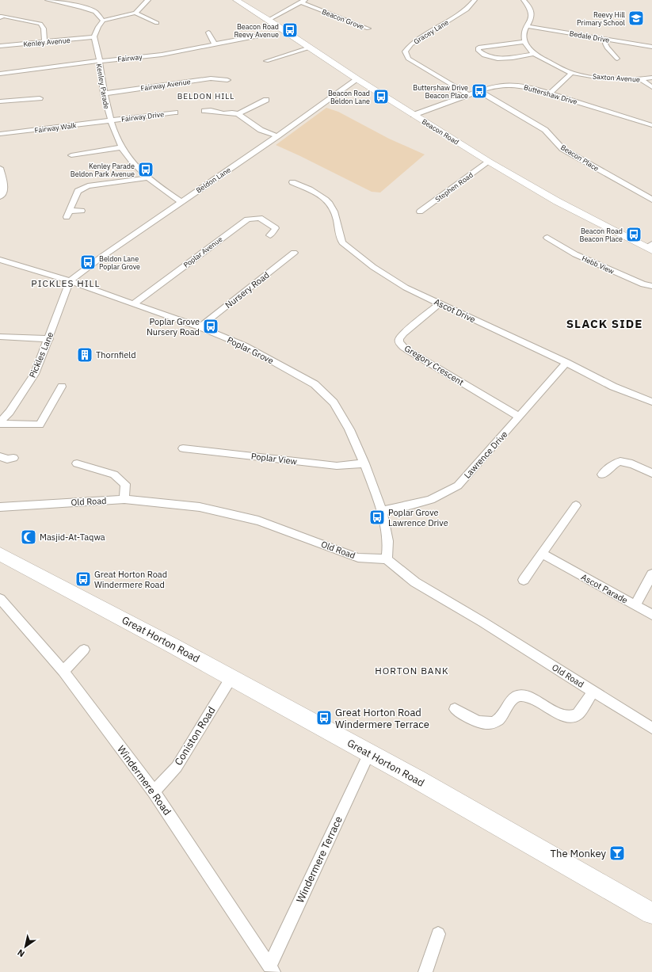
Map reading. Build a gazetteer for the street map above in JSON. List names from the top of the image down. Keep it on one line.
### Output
{"streets":{"main road":["Beacon Road","Great Horton Road"],"street":["Beacon Grove","Gracey Lane","Bedale Drive","Kenley Avenue","Fairway","Saxton Avenue","Fairway Avenue","Kenley Parade","Buttershaw Drive","Fairway Drive","Fairway Walk","Beacon Place","Beldon Lane","Stephen Road","Poplar Avenue","Hebb View","Nursery Road","Ascot Drive","Poplar Grove","Pickles Lane","Gregory Crescent","Lawrence Drive","Poplar View","Old Road","Ascot Parade","Coniston Road","Windermere Road","Windermere Terrace"]},"crossings":[["Gracey Lane","Buttershaw Drive"],["Kenley Avenue","Kenley Parade"],["Fairway","Kenley Parade"],["Fairway Avenue","Kenley Parade"],["Kenley Parade","Fairway Drive"],["Kenley Parade","Fairway Walk"],["Kenley Parade","Beldon Lane"],["Buttershaw Drive","Beacon Road"],["Buttershaw Drive","Beacon Place"],["Fairway Drive","Fairway Walk"],["Beacon Road","Beldon Lane"],["Beacon Road","Stephen Road"],["Beldon Lane","Poplar Grove"],["Beldon Lane","Pickles Lane"],["Poplar Avenue","Poplar Grove"],["Nursery Road","Poplar Grove"],["Ascot Drive","Gregory Crescent"],["Ascot Drive","Lawrence Drive"],["Poplar Grove","Pickles Lane"],["Poplar Grove","Lawrence Drive"],["Poplar Grove","Poplar View"],["Poplar Grove","Old Road"],["Gregory Crescent","Lawrence Drive"],["Great Horton Road","Coniston Road"],["Great Horton Road","Windermere Terrace"],["Coniston Road","Windermere Road"],["Windermere Road","Windermere Terrace"]],"districts":["BELDON HILL","PICKLES HILL","SLACK SIDE","HORTON BANK"],"places":{"school or university":["Reevy Hill Primary School"],"bus stop":["Beacon Road Reevy Avenue","Buttershaw Drive Beacon Place","Beacon Road Beldon Lane","Kenley Parade Beldon Park Avenue","Beacon Road Beacon Place","Beldon Lane Poplar Grove","Poplar Grove Nursery Road","Poplar Grove Lawrence Drive","Great Horton Road Windermere Road","Great Horton Road Windermere Terrace"],"building":["Thornfield"],"mosque":["Masjid-At-Taqwa"],"bar":["The Monkey"]},"north":"bottom left"}
